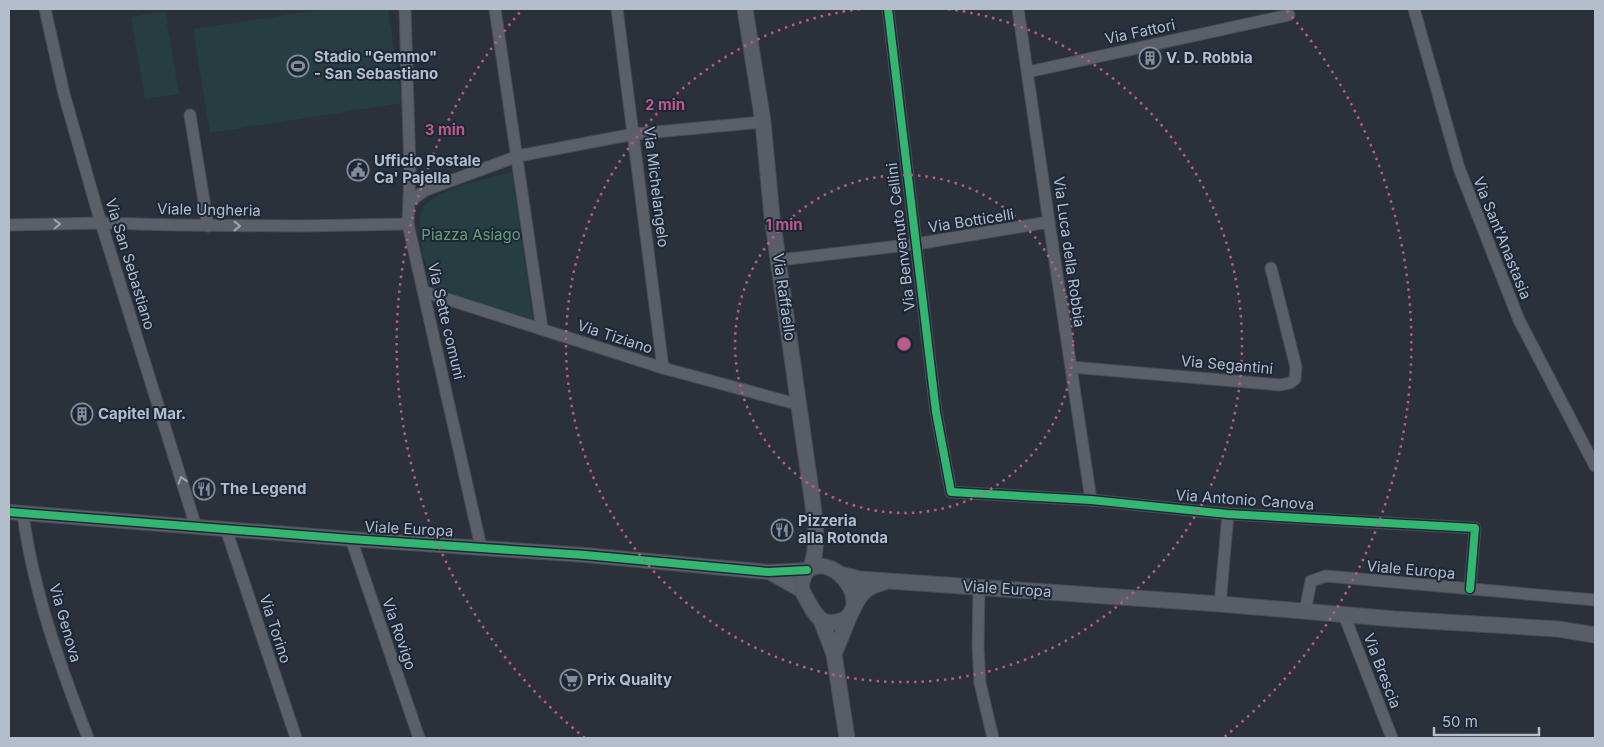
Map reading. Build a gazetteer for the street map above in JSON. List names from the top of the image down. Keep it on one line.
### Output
{"streets":{"main road":["Via Raffaello","Viale Europa"],"street":["Via Fattori","Via Michelangelo","Viale Ungheria","Via Botticelli","Via Benvenuto Cellini","Via Sant'Anastasia","Via Luca della Robbia","Via San Sebastiano","Via Sette comuni","Via Tiziano","Via Segantini","Via Antonio Canova","Via Genova","Via Torino","Via Rovigo","Via Brescia"]},"crossings":[["Via Fattori","Via Luca della Robbia"],["Via Michelangelo","Via Tiziano"],["Viale Ungheria","Via San Sebastiano"],["Viale Ungheria","Via Sette comuni"],["Via Botticelli","Via Benvenuto Cellini"],["Via Botticelli","Via Luca della Robbia"],["Via Botticelli","Via Raffaello"],["Via Benvenuto Cellini","Via Antonio Canova"],["Via Luca della Robbia","Via Segantini"],["Via Luca della Robbia","Via Antonio Canova"],["Via San Sebastiano","Viale Europa"],["Via Raffaello","Via Tiziano"],["Via Raffaello","Viale Europa"],["Via Sette comuni","Via Tiziano"],["Via Sette comuni","Viale Europa"],["Via Antonio Canova","Viale Europa"],["Viale Europa","Via Genova"],["Viale Europa","Via Torino"],["Viale Europa","Via Rovigo"],["Viale Europa","Via Brescia"]],"one_way":["Viale Ungheria","Via San Sebastiano"],"parks":["Piazza Asiago"],"places":{"building":["V. D. Robbia","Capitel Mar."],"sports":["Stadio \"Gemmo\" - San Sebastiano"],"public building":["Ufficio Postale Ca' Pajella"],"restaurant":["The Legend","Pizzeria alla Rotonda"],"supermarket":["Prix Quality"]},"scale_bar":"50 m","rings":["2 min","3 min","1 min"]}
